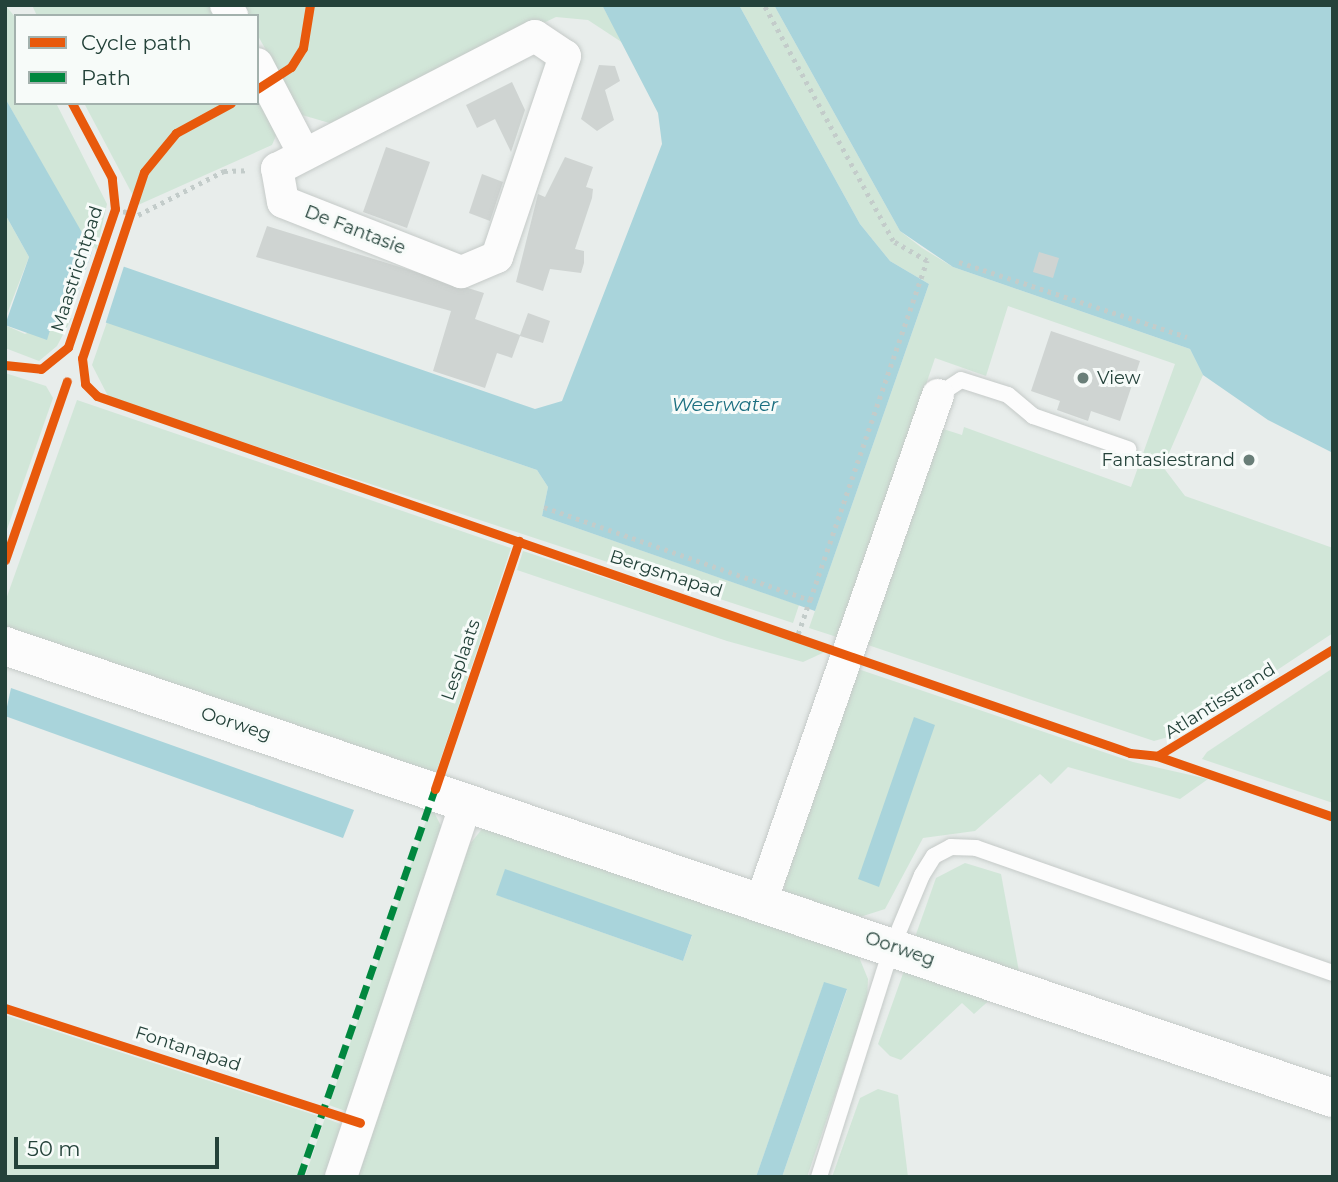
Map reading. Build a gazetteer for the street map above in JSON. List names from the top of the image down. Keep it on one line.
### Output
{"streets":{"street":["De Fantasie","Oorweg"],"cycle path":["Maastrichtpad","Bergsmapad","Lesplaats","Atlantisstrand","Fontanapad"]},"water":["Weerwater"],"places":["View","Fantasiestrand"],"legend":["Cycle path","Path"],"scale_bar":"50 m"}
